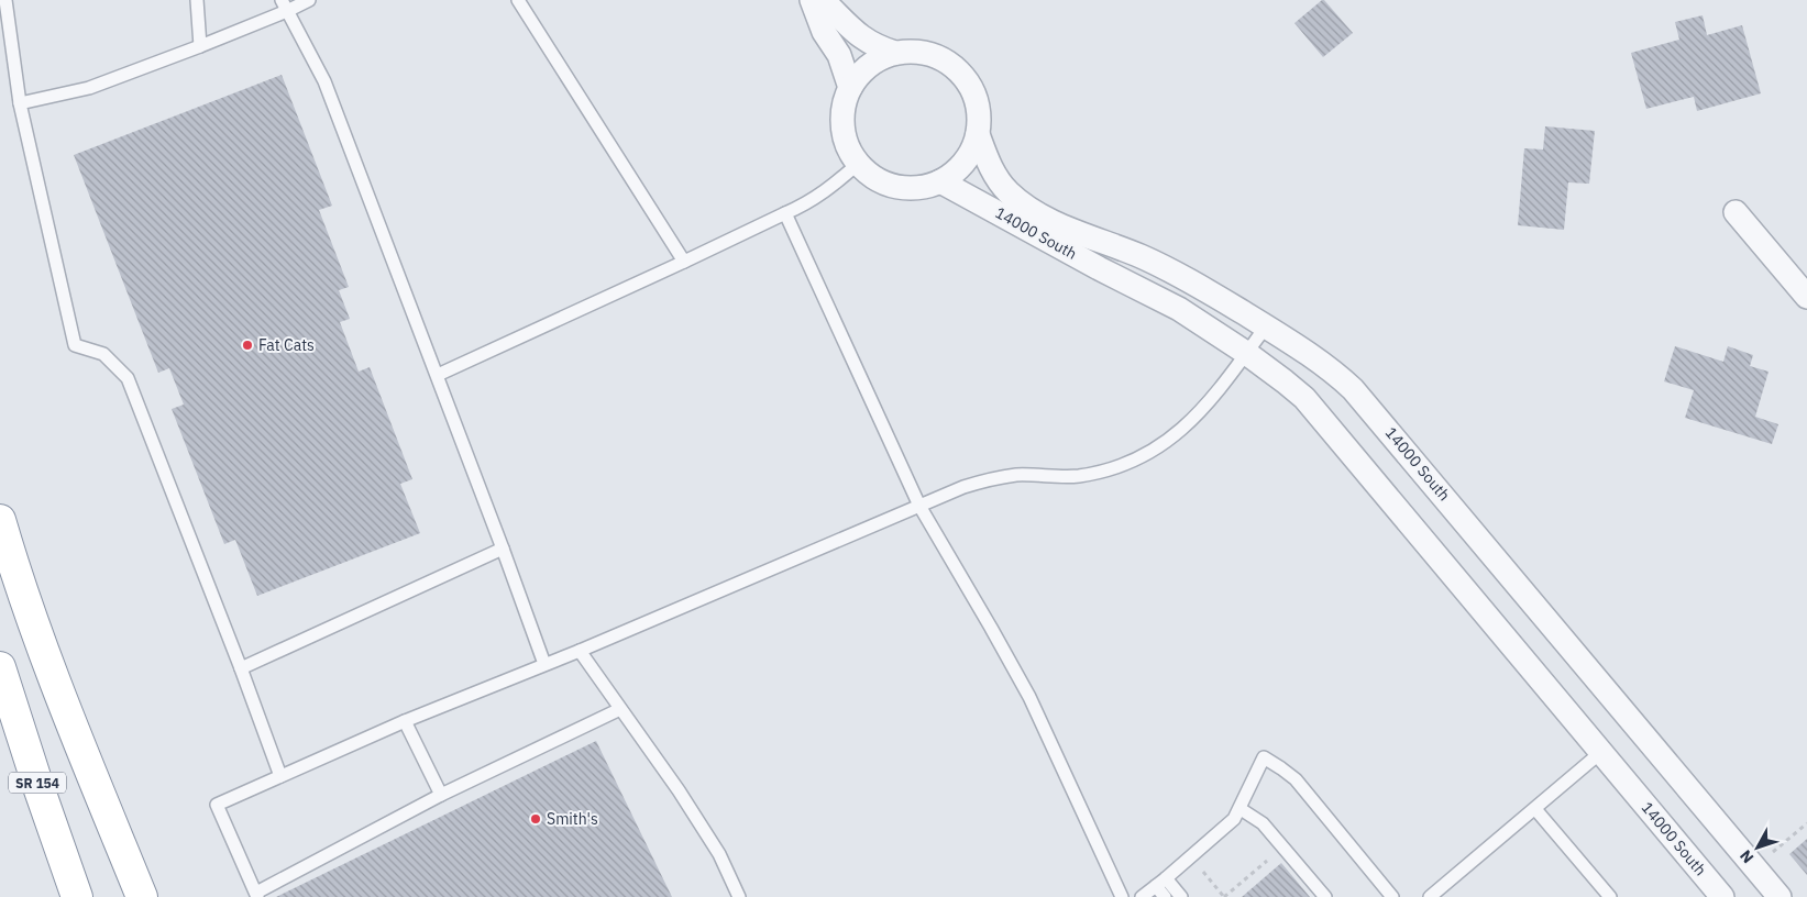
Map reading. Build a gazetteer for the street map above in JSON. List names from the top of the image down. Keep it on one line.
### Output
{"streets":{"highway":["SR 154"],"street":["14000 South"]},"places":["Fat Cats","Smith's"],"north":"bottom left"}
